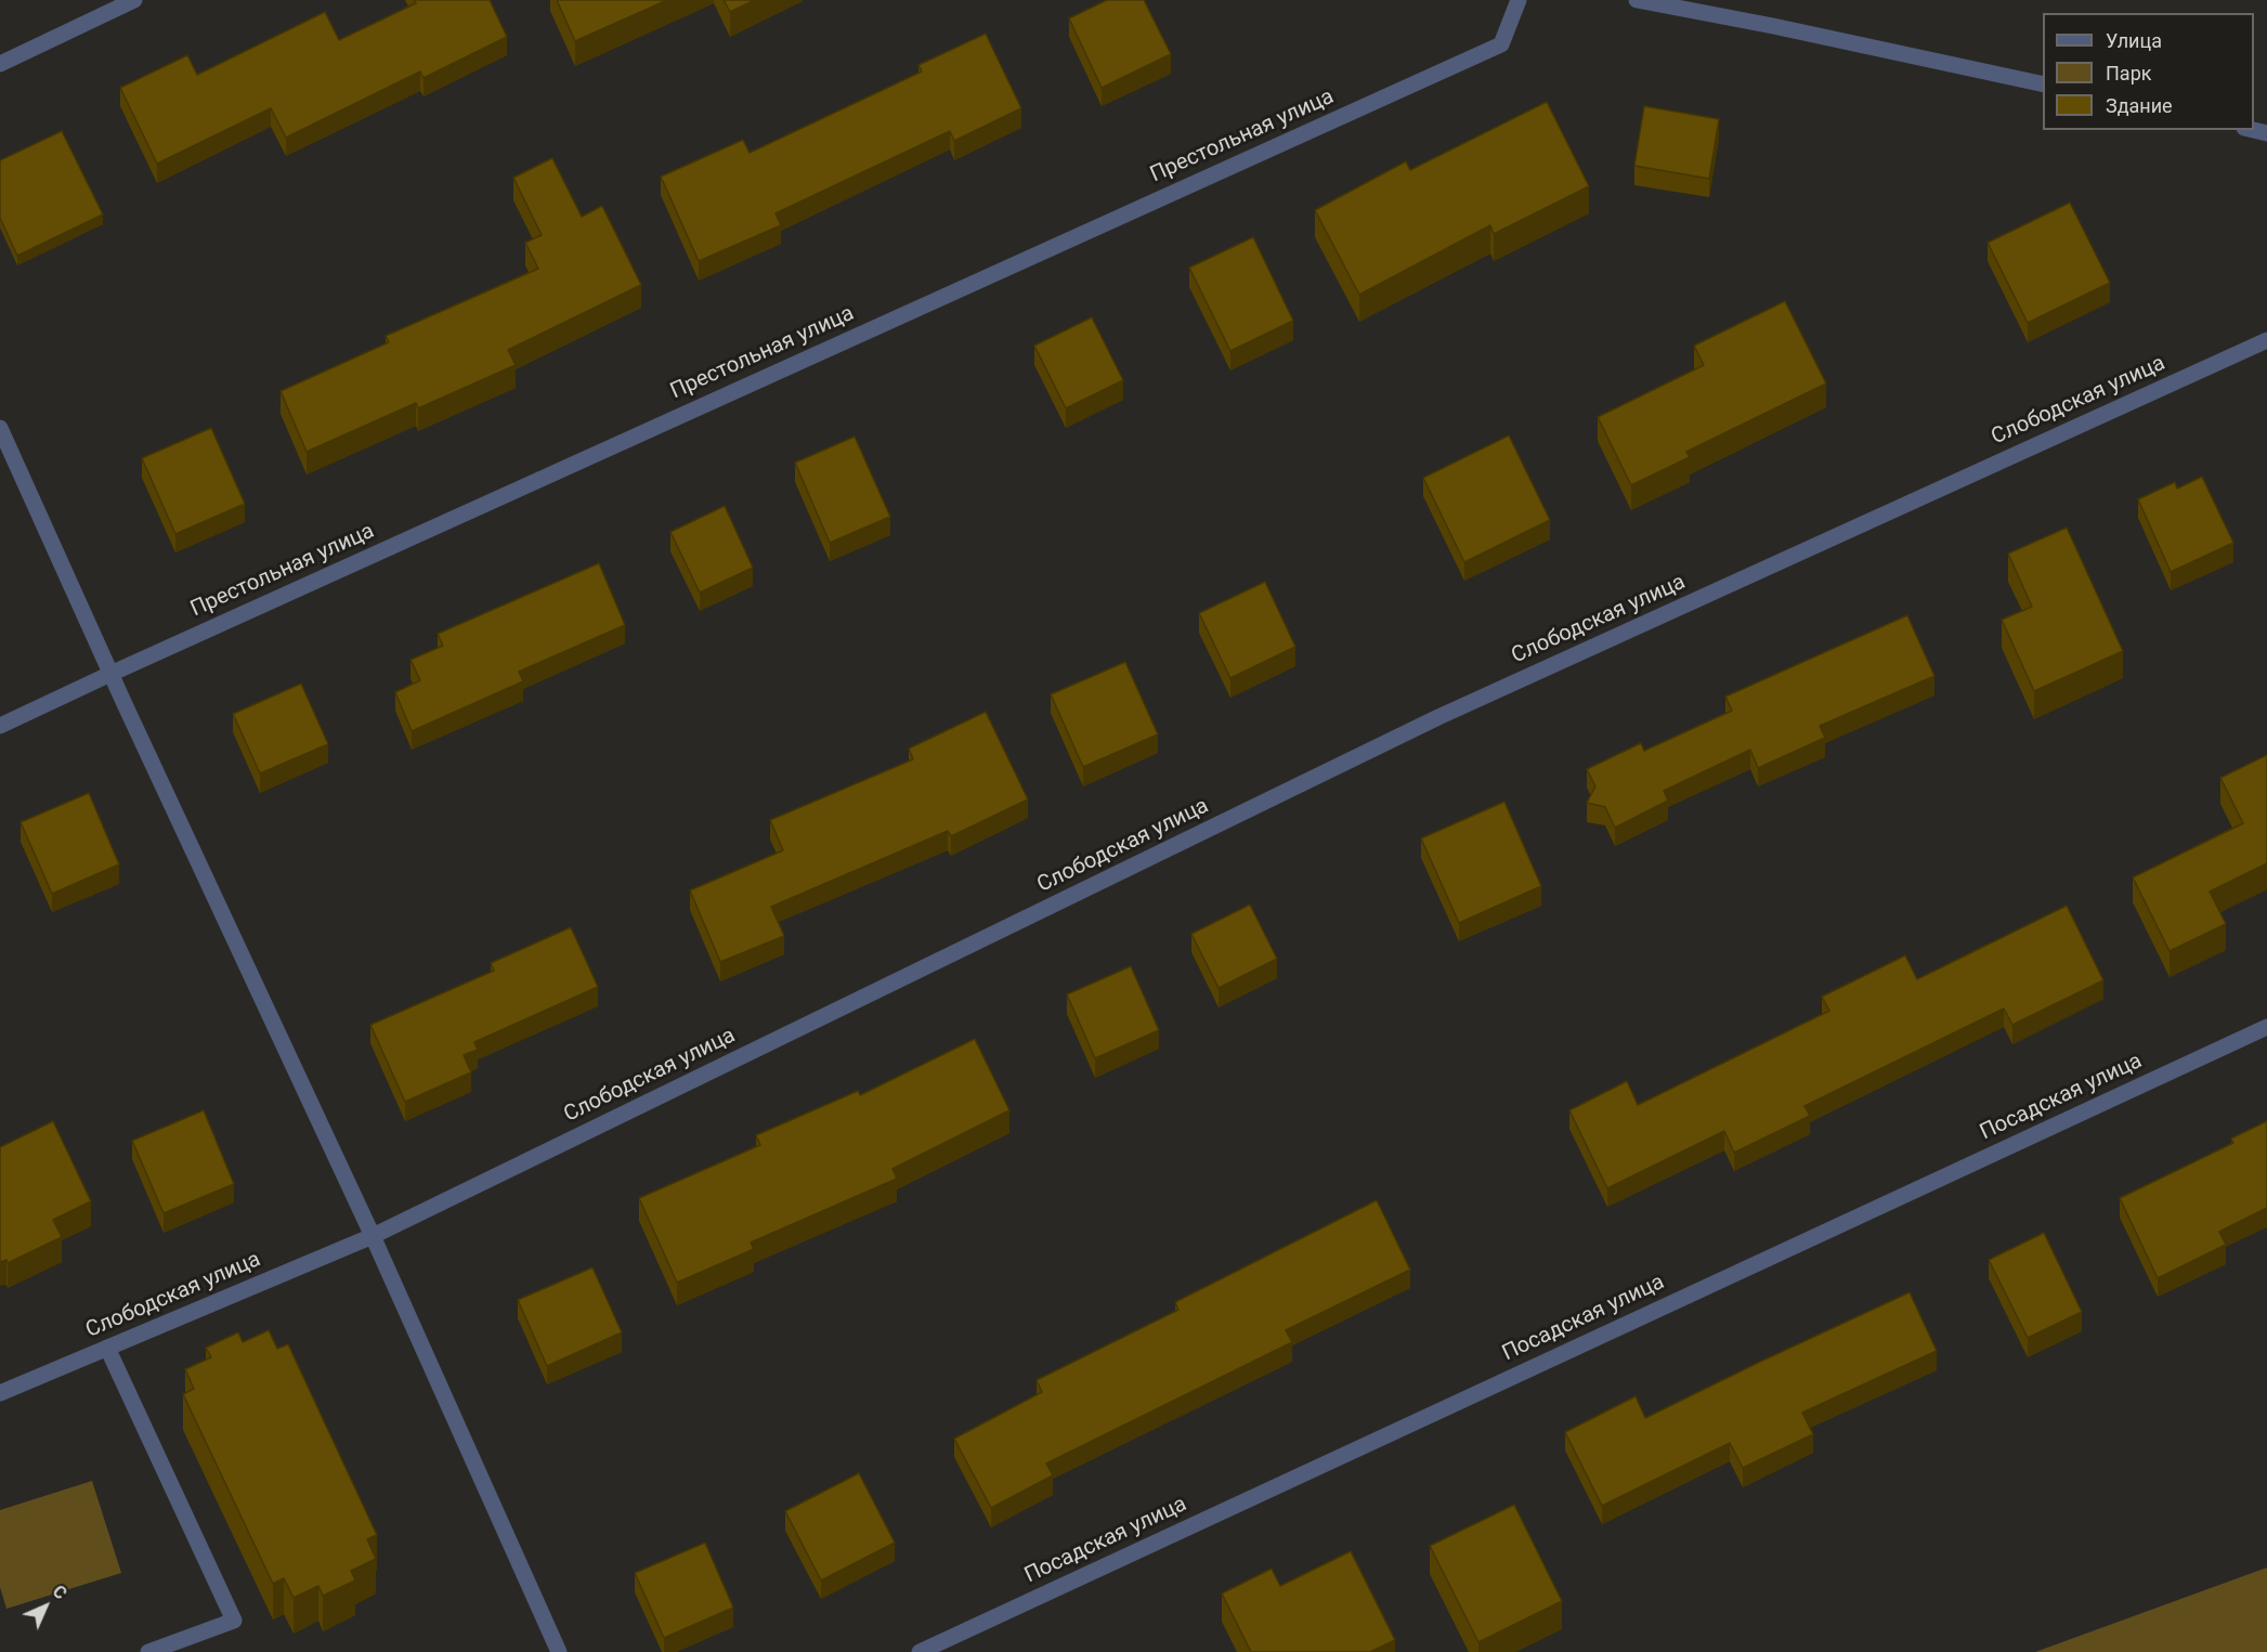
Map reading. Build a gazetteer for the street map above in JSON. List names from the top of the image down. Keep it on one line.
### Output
{"streets":{"street":["Престольная улица","Слободская улица","Посадская улица"]},"legend":["Улица","Парк","Здание"],"north":"top right"}
